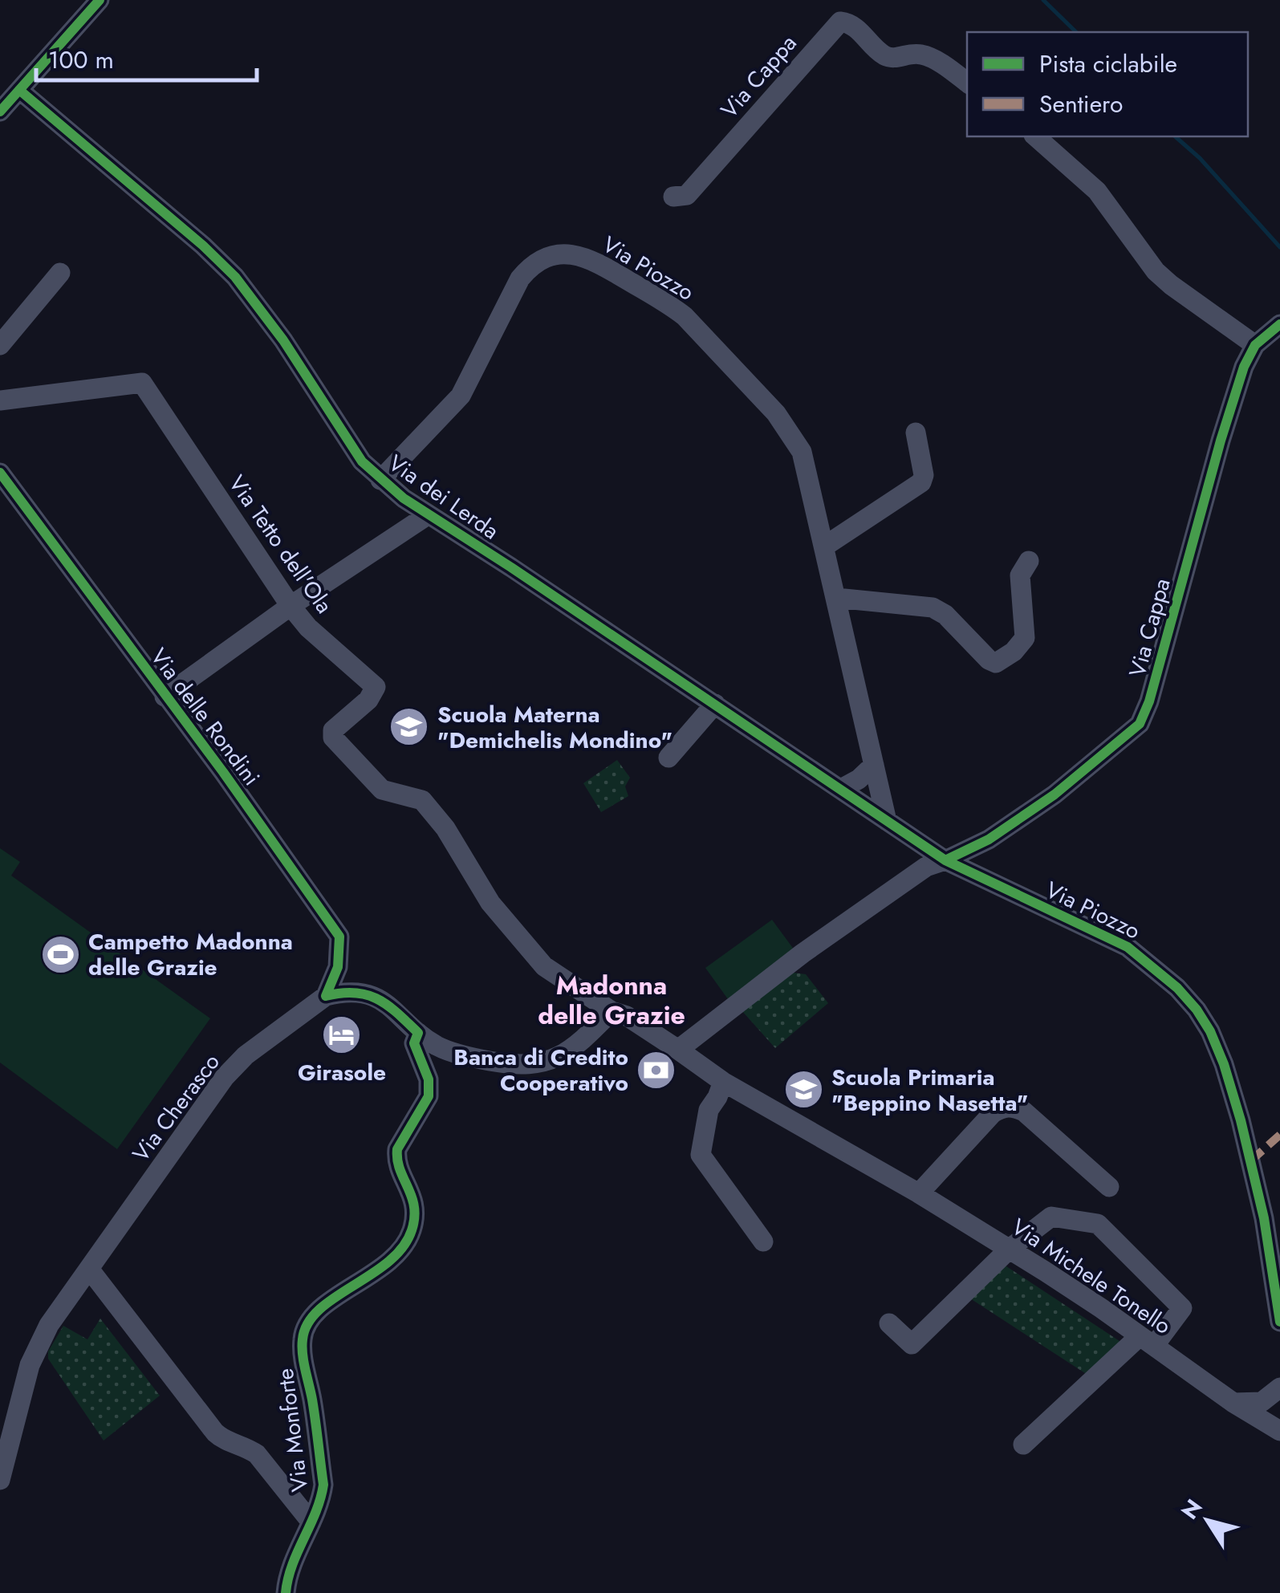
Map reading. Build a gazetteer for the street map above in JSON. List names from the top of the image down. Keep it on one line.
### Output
{"streets":{"street":["Via Cappa","Via Piozzo","Via dei Lerda","Via Tetto dell'Ola","Via delle Rondini","Via Cherasco","Via Michele Tonello","Via Monforte"]},"crossings":[["Via Cappa","Via Piozzo"],["Via Cappa","Via Michele Tonello"],["Via Piozzo","Via dei Lerda"],["Via delle Rondini","Via Cherasco"]],"districts":["Madonna delle Grazie"],"places":{"school or university":["Scuola Materna \"Demichelis Mondino\"","Scuola Primaria \"Beppino Nasetta\""],"sports":["Campetto Madonna delle Grazie"],"hotel":["Girasole"],"bank":["Banca di Credito Cooperativo"]},"legend":["Pista ciclabile","Sentiero"],"scale_bar":"100 m","north":"top left"}
